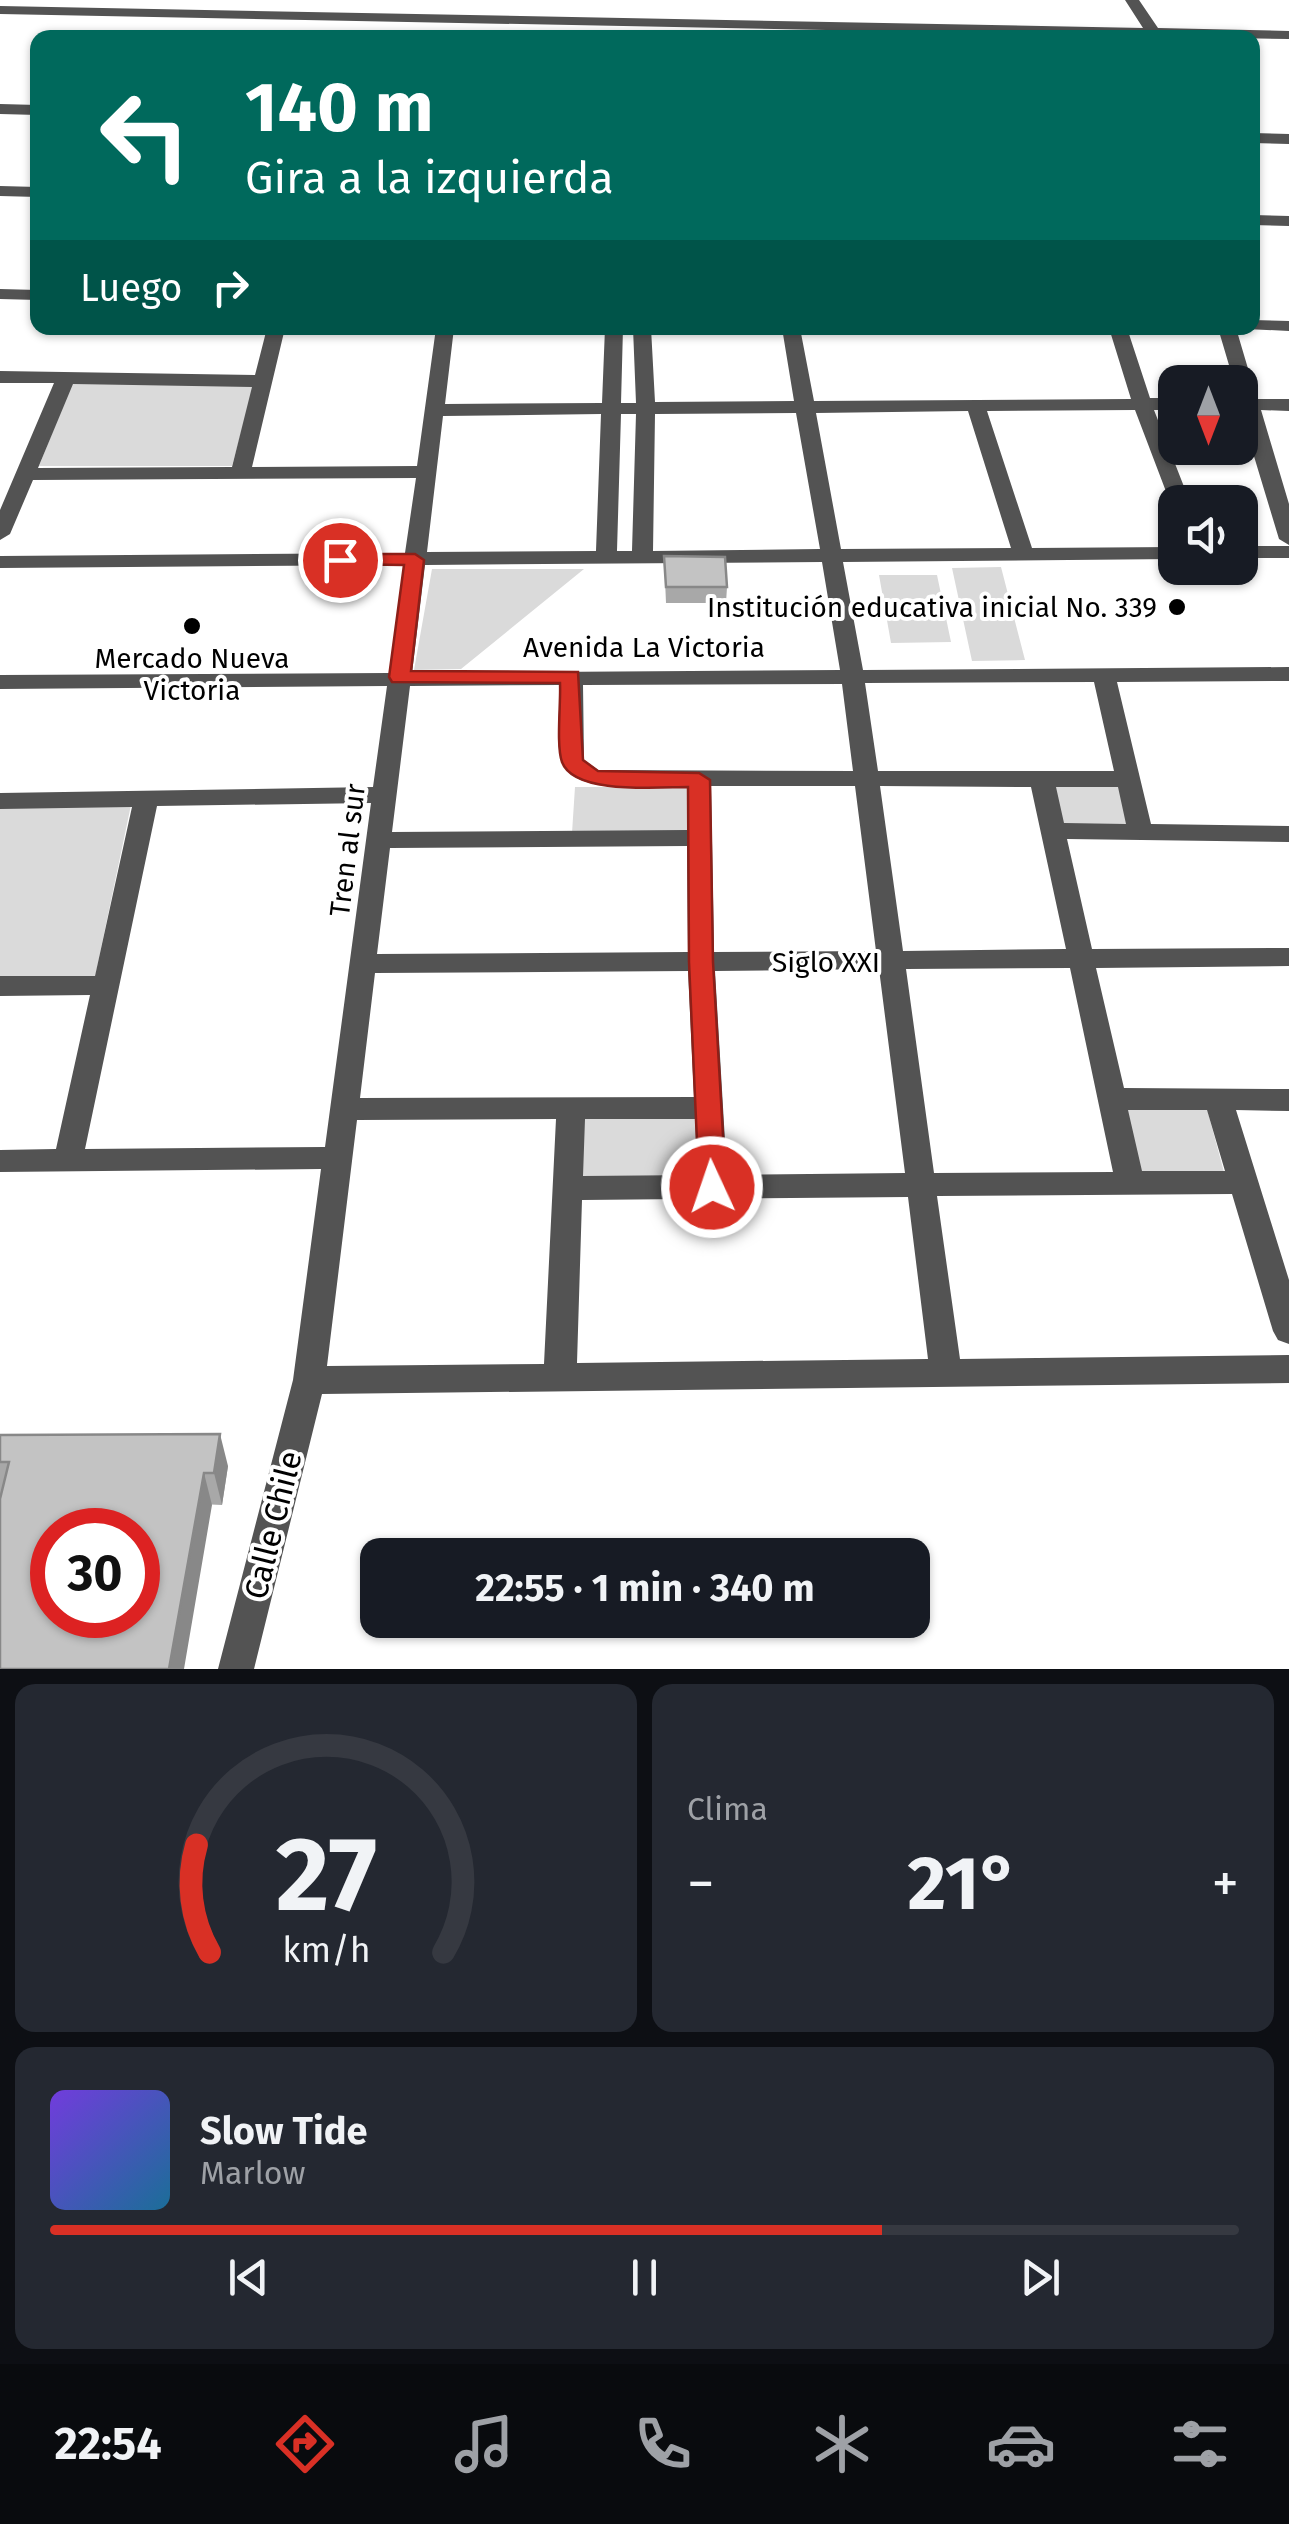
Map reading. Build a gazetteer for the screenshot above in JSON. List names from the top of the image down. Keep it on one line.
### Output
{"streets":{"street":["Avenida La Victoria","Tren al sur","Siglo XXI","Calle Chile"]},"crossings":[["Avenida La Victoria","Tren al sur"],["Tren al sur","Siglo XXI"],["Tren al sur","Calle Chile"]],"places":["Institución educativa inicial No. 339","Mercado Nueva Victoria"],"north":"bottom","page":{"turn":["140 m","Gira a la izquierda"],"then":"Luego","limit":"30","trip":"22:55 · 1 min · 340 m","tile":"Clima","heat":["−","21°","+"],"song":["Slow Tide","Marlow"],"tabs":"22:54","gauge":["27","km/h"]}}
